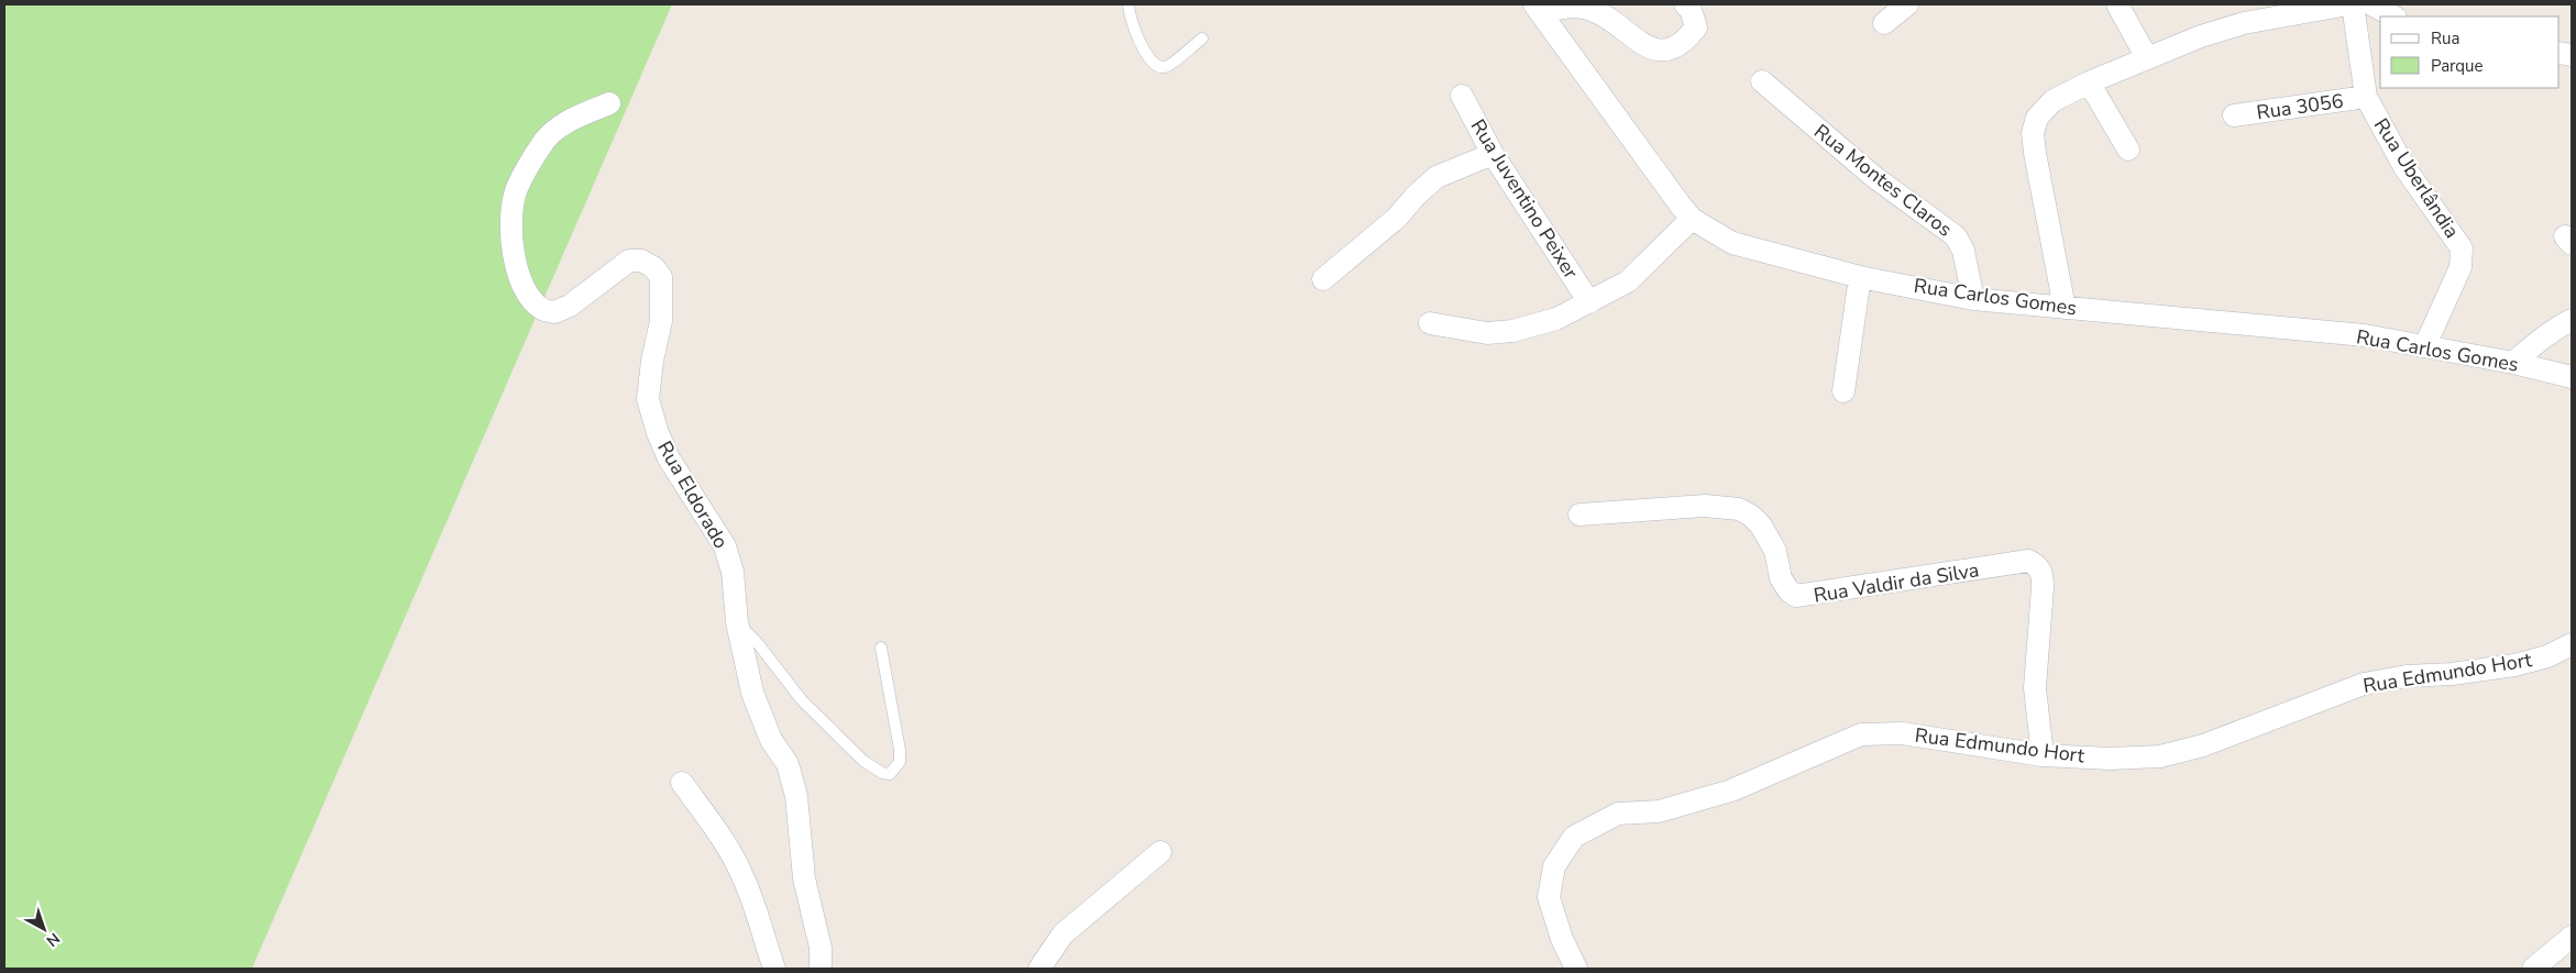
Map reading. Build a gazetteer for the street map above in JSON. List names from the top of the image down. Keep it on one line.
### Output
{"streets":{"street":["Rua 3056","Rua Uberlândia","Rua Montes Claros","Rua Juventino Peixer","Rua Carlos Gomes","Rua Eldorado","Rua Valdir da Silva","Rua Edmundo Hort"]},"crossings":[["Rua 3056","Rua Uberlândia"],["Rua Uberlândia","Rua Carlos Gomes"],["Rua Montes Claros","Rua Carlos Gomes"],["Rua Valdir da Silva","Rua Edmundo Hort"]],"legend":["Rua","Parque"],"north":"bottom right"}
